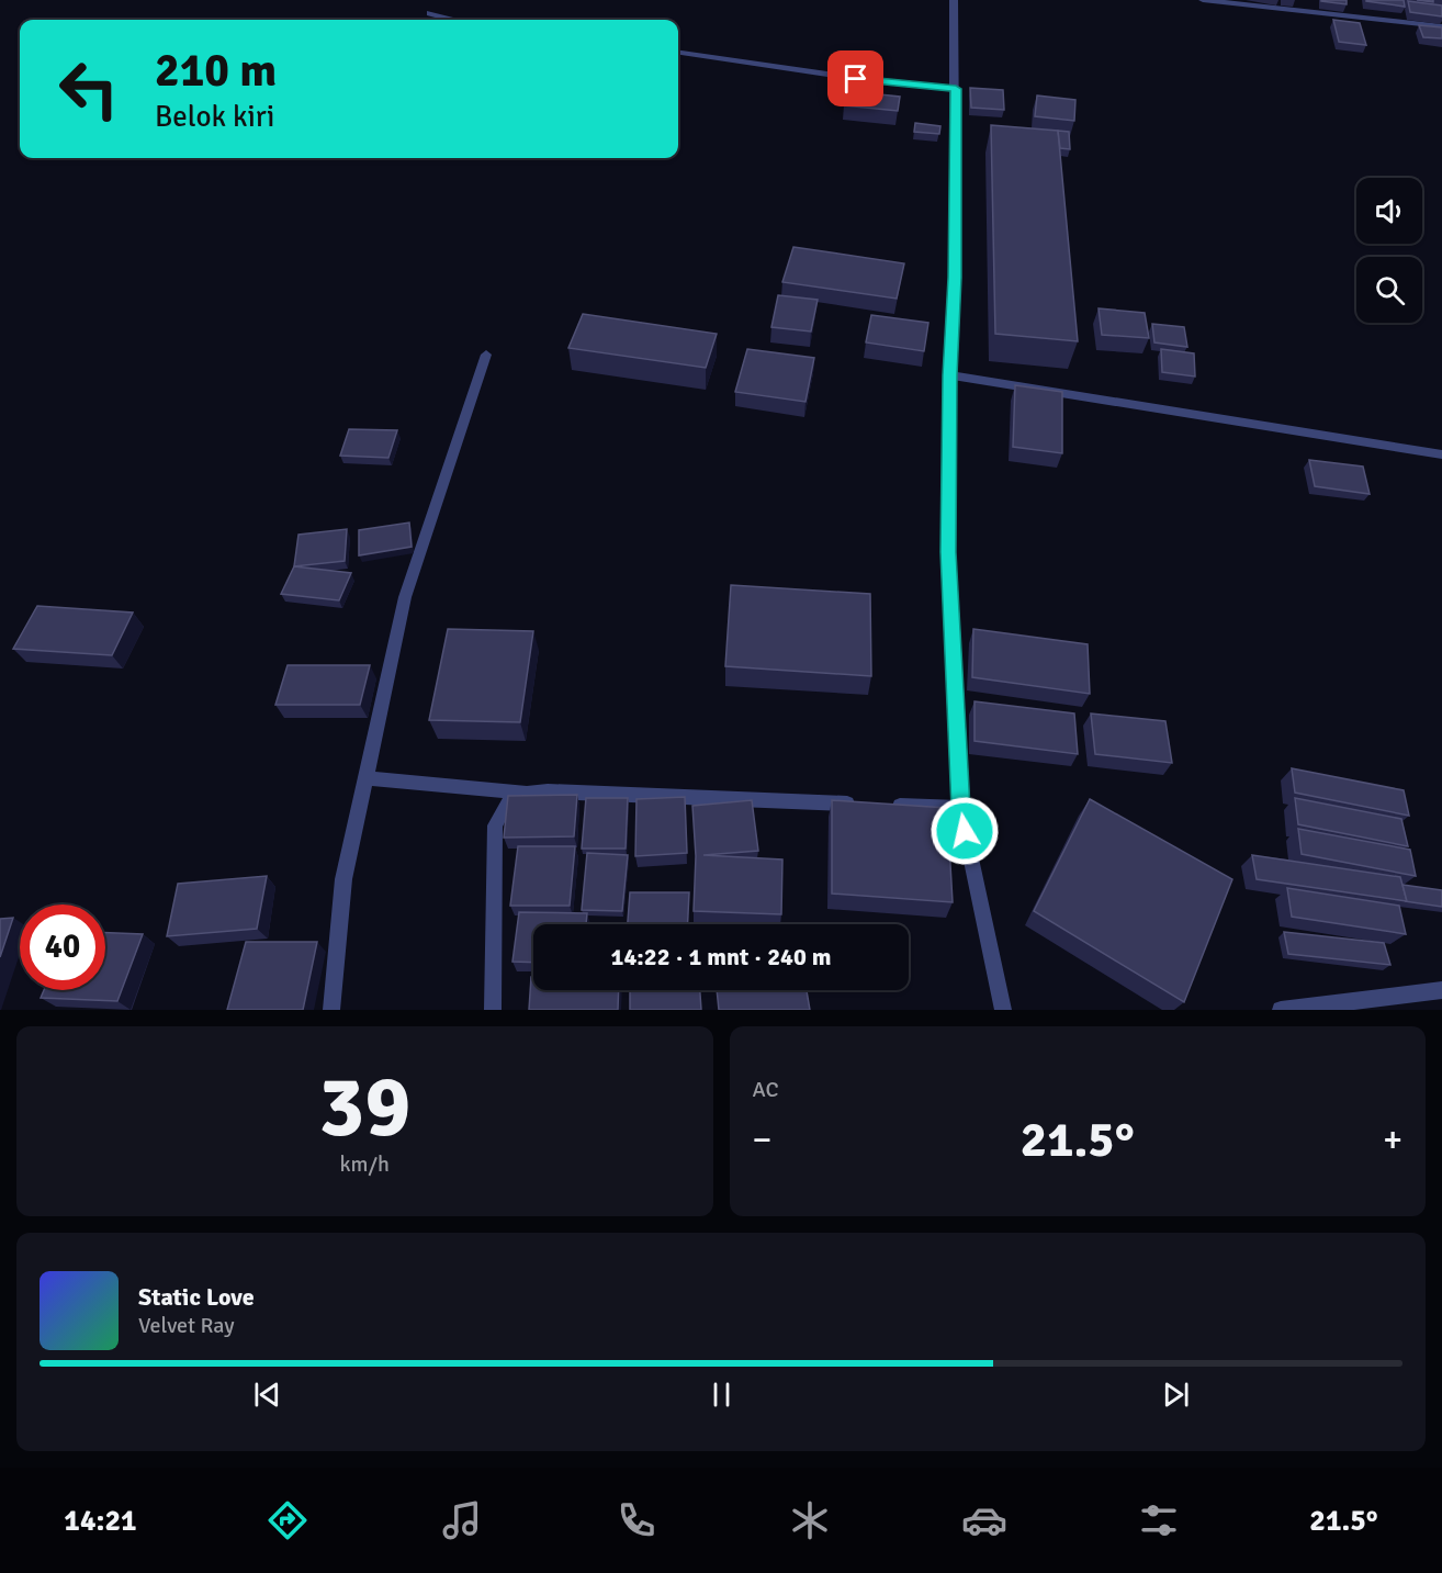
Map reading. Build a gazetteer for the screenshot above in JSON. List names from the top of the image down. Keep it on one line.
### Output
{"page":{"turn":["210 m","Belok kiri"],"limit":"40","trip":"14:22 · 1 mnt · 240 m","tile":[["39","km/h"],"AC"],"heat":["−","21.5°","+"],"song":["Static Love","Velvet Ray"],"tabs":["14:21","21.5°"]}}
